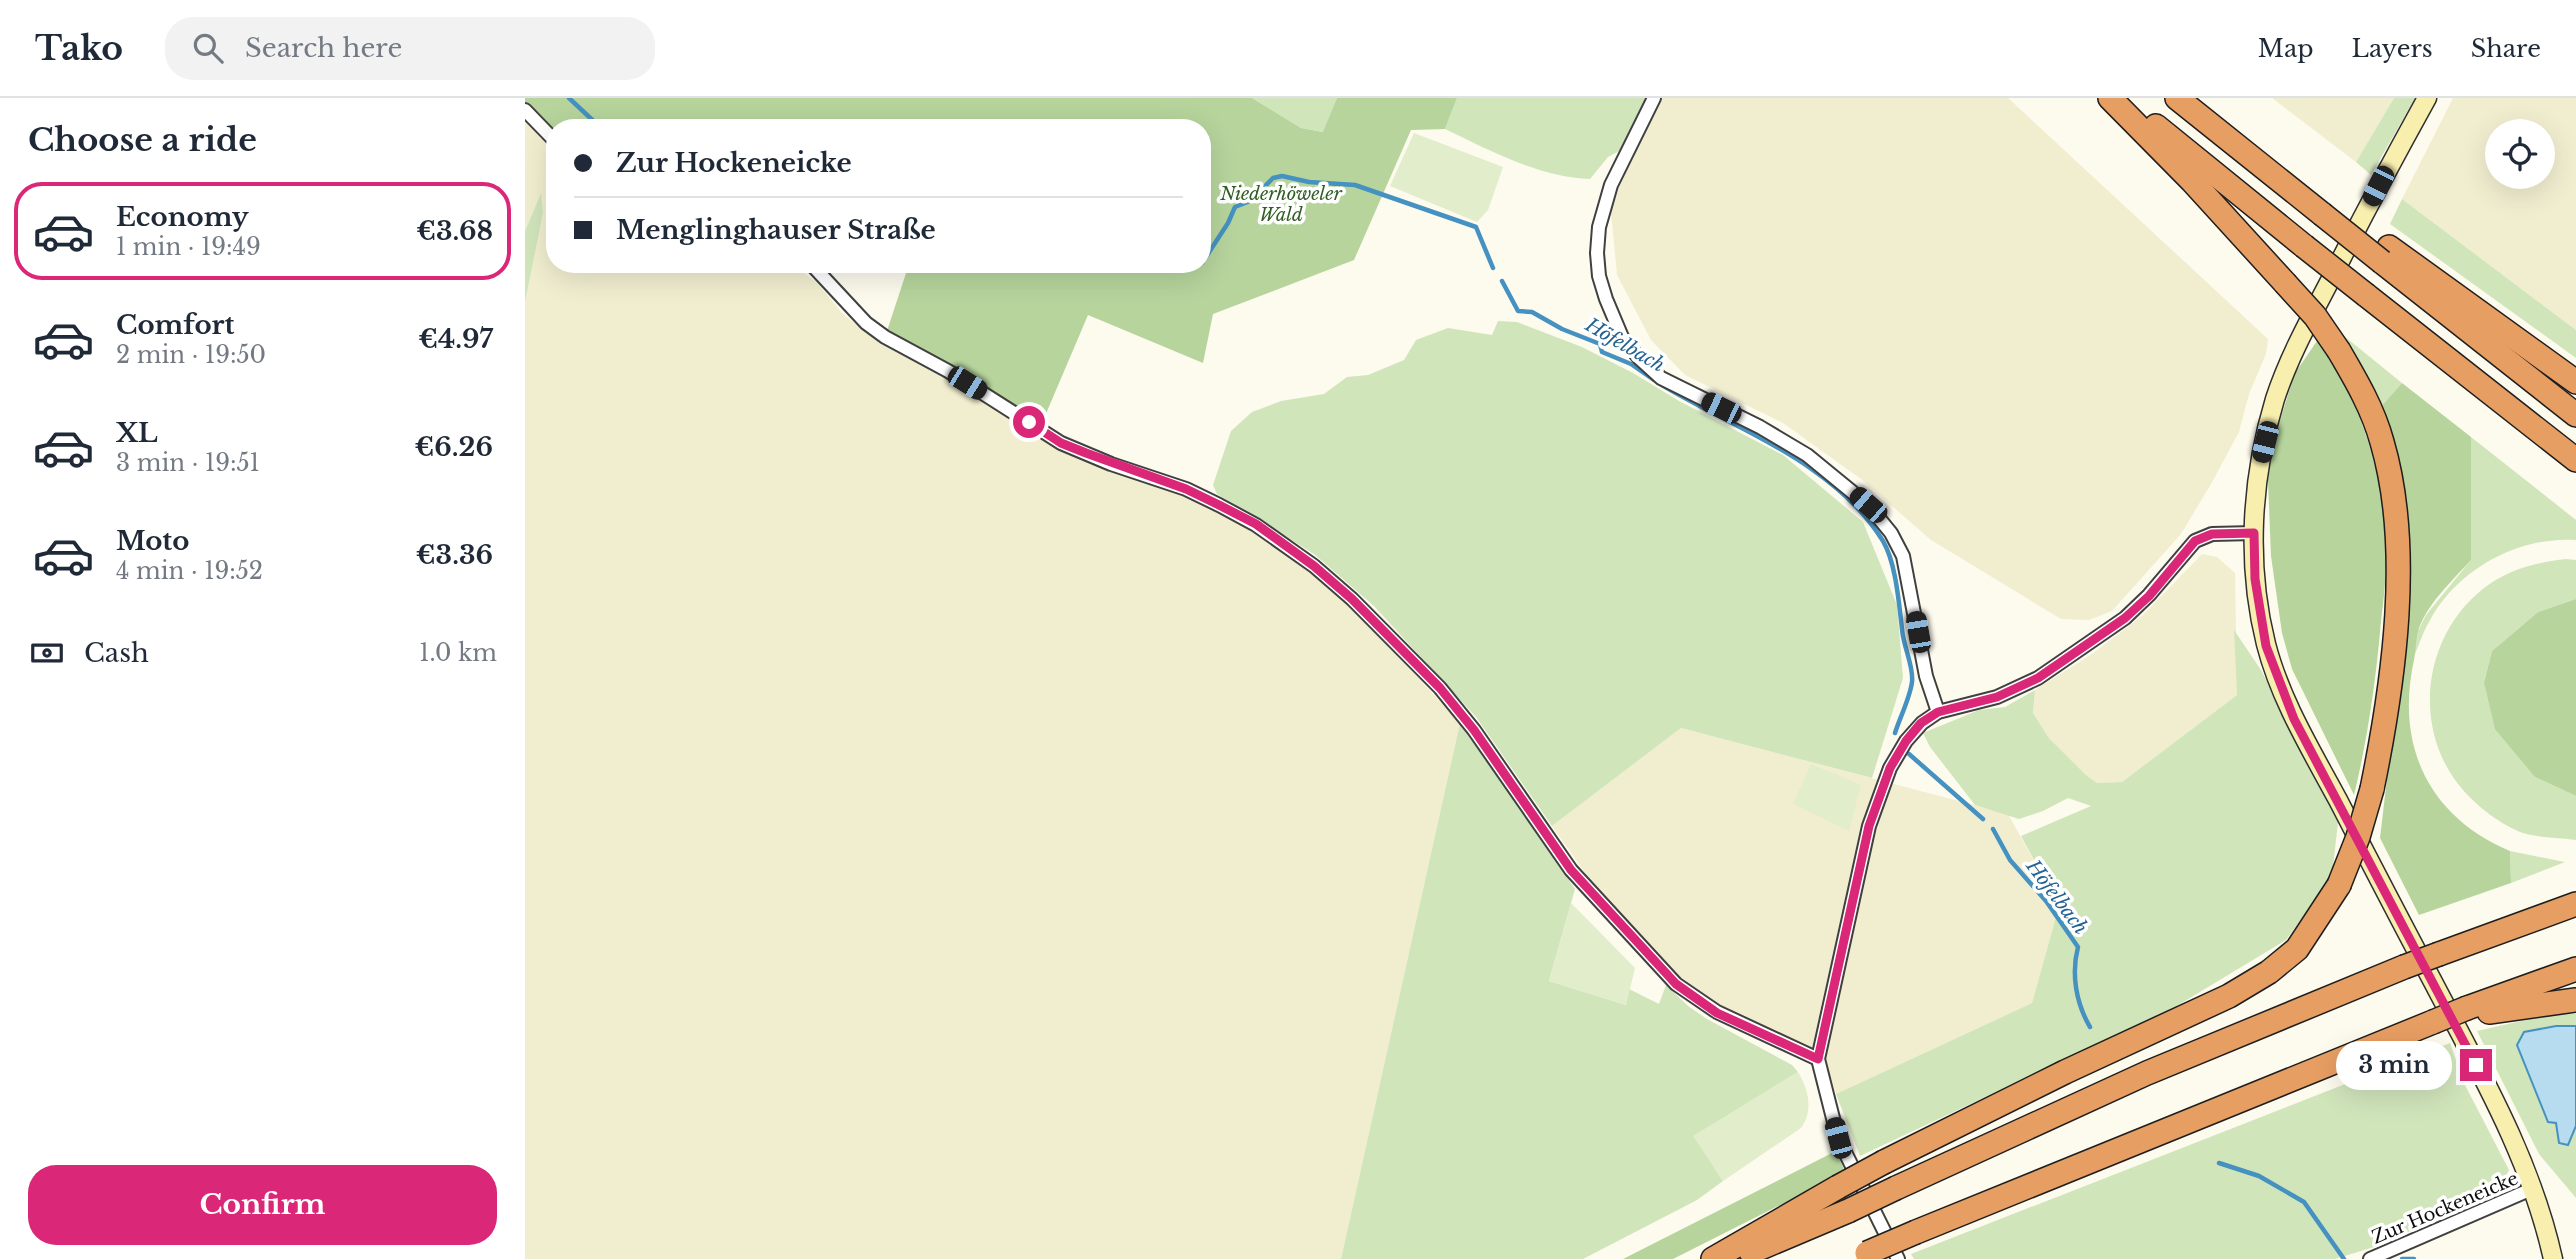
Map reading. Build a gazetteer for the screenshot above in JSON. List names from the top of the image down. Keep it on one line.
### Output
{"streets":{"street":["Zur Hockeneicke"]},"water":["Höfelbach"],"parks":["Niederhöweler Wald"],"page":{"header":"Tako","search":"Search here","nav":["Map","Layers","Share"],"heading":"Choose a ride","banner":["Zur Hockeneicke","Menglinghauser Straße"],"list":[{"name":"Economy","note":"1 min · 19:49","value":"€3.68"},{"name":"Comfort","note":"2 min · 19:50","value":"€4.97"},{"name":"XL","note":"3 min · 19:51","value":"€6.26"},{"name":"Moto","note":"4 min · 19:52","value":"€3.36"}],"pay":["Cash","1.0 km"],"bubble":"3 min","buttons":"Confirm"}}
